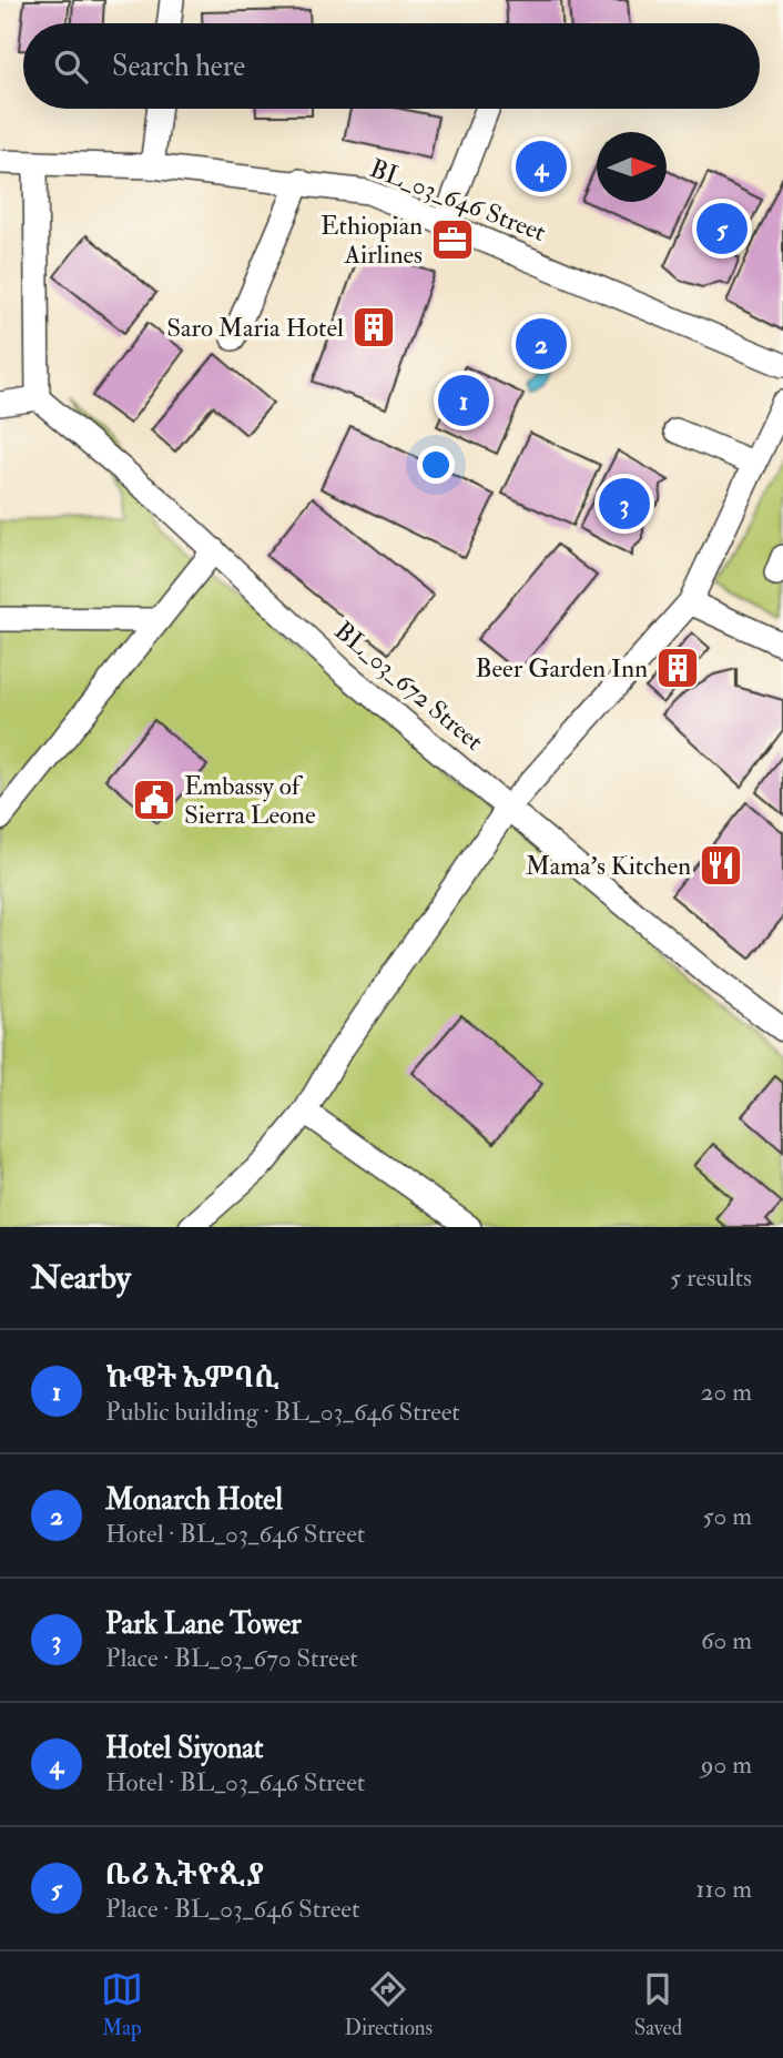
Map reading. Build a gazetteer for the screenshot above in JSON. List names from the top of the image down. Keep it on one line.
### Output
{"streets":{"street":["BL_03_646 Street","BL_03_672 Street"]},"places":{"office":["Ethiopian Airlines"],"building":["Saro Maria Hotel","Beer Garden Inn"],"public building":["Embassy of Sierra Leone"],"restaurant":["Mama's Kitchen"]},"north":"right","page":{"search":"Search here","pins":["4","5","2","1","3"],"heading":["Nearby","5 results"],"list":[{"mark":"1","name":"ኩዌት ኤምባሲ","note":"Public building · BL_03_646 Street","value":"20 m"},{"mark":"2","name":"Monarch Hotel","note":"Hotel · BL_03_646 Street","value":"50 m"},{"mark":"3","name":"Park Lane Tower","note":"Place · BL_03_670 Street","value":"60 m"},{"mark":"4","name":"Hotel Siyonat","note":"Hotel · BL_03_646 Street","value":"90 m"},{"mark":"5","name":"ቤሪ ኢትዮጲያ","note":"Place · BL_03_646 Street","value":"110 m"}],"nav":["Map","Directions","Saved"]}}
